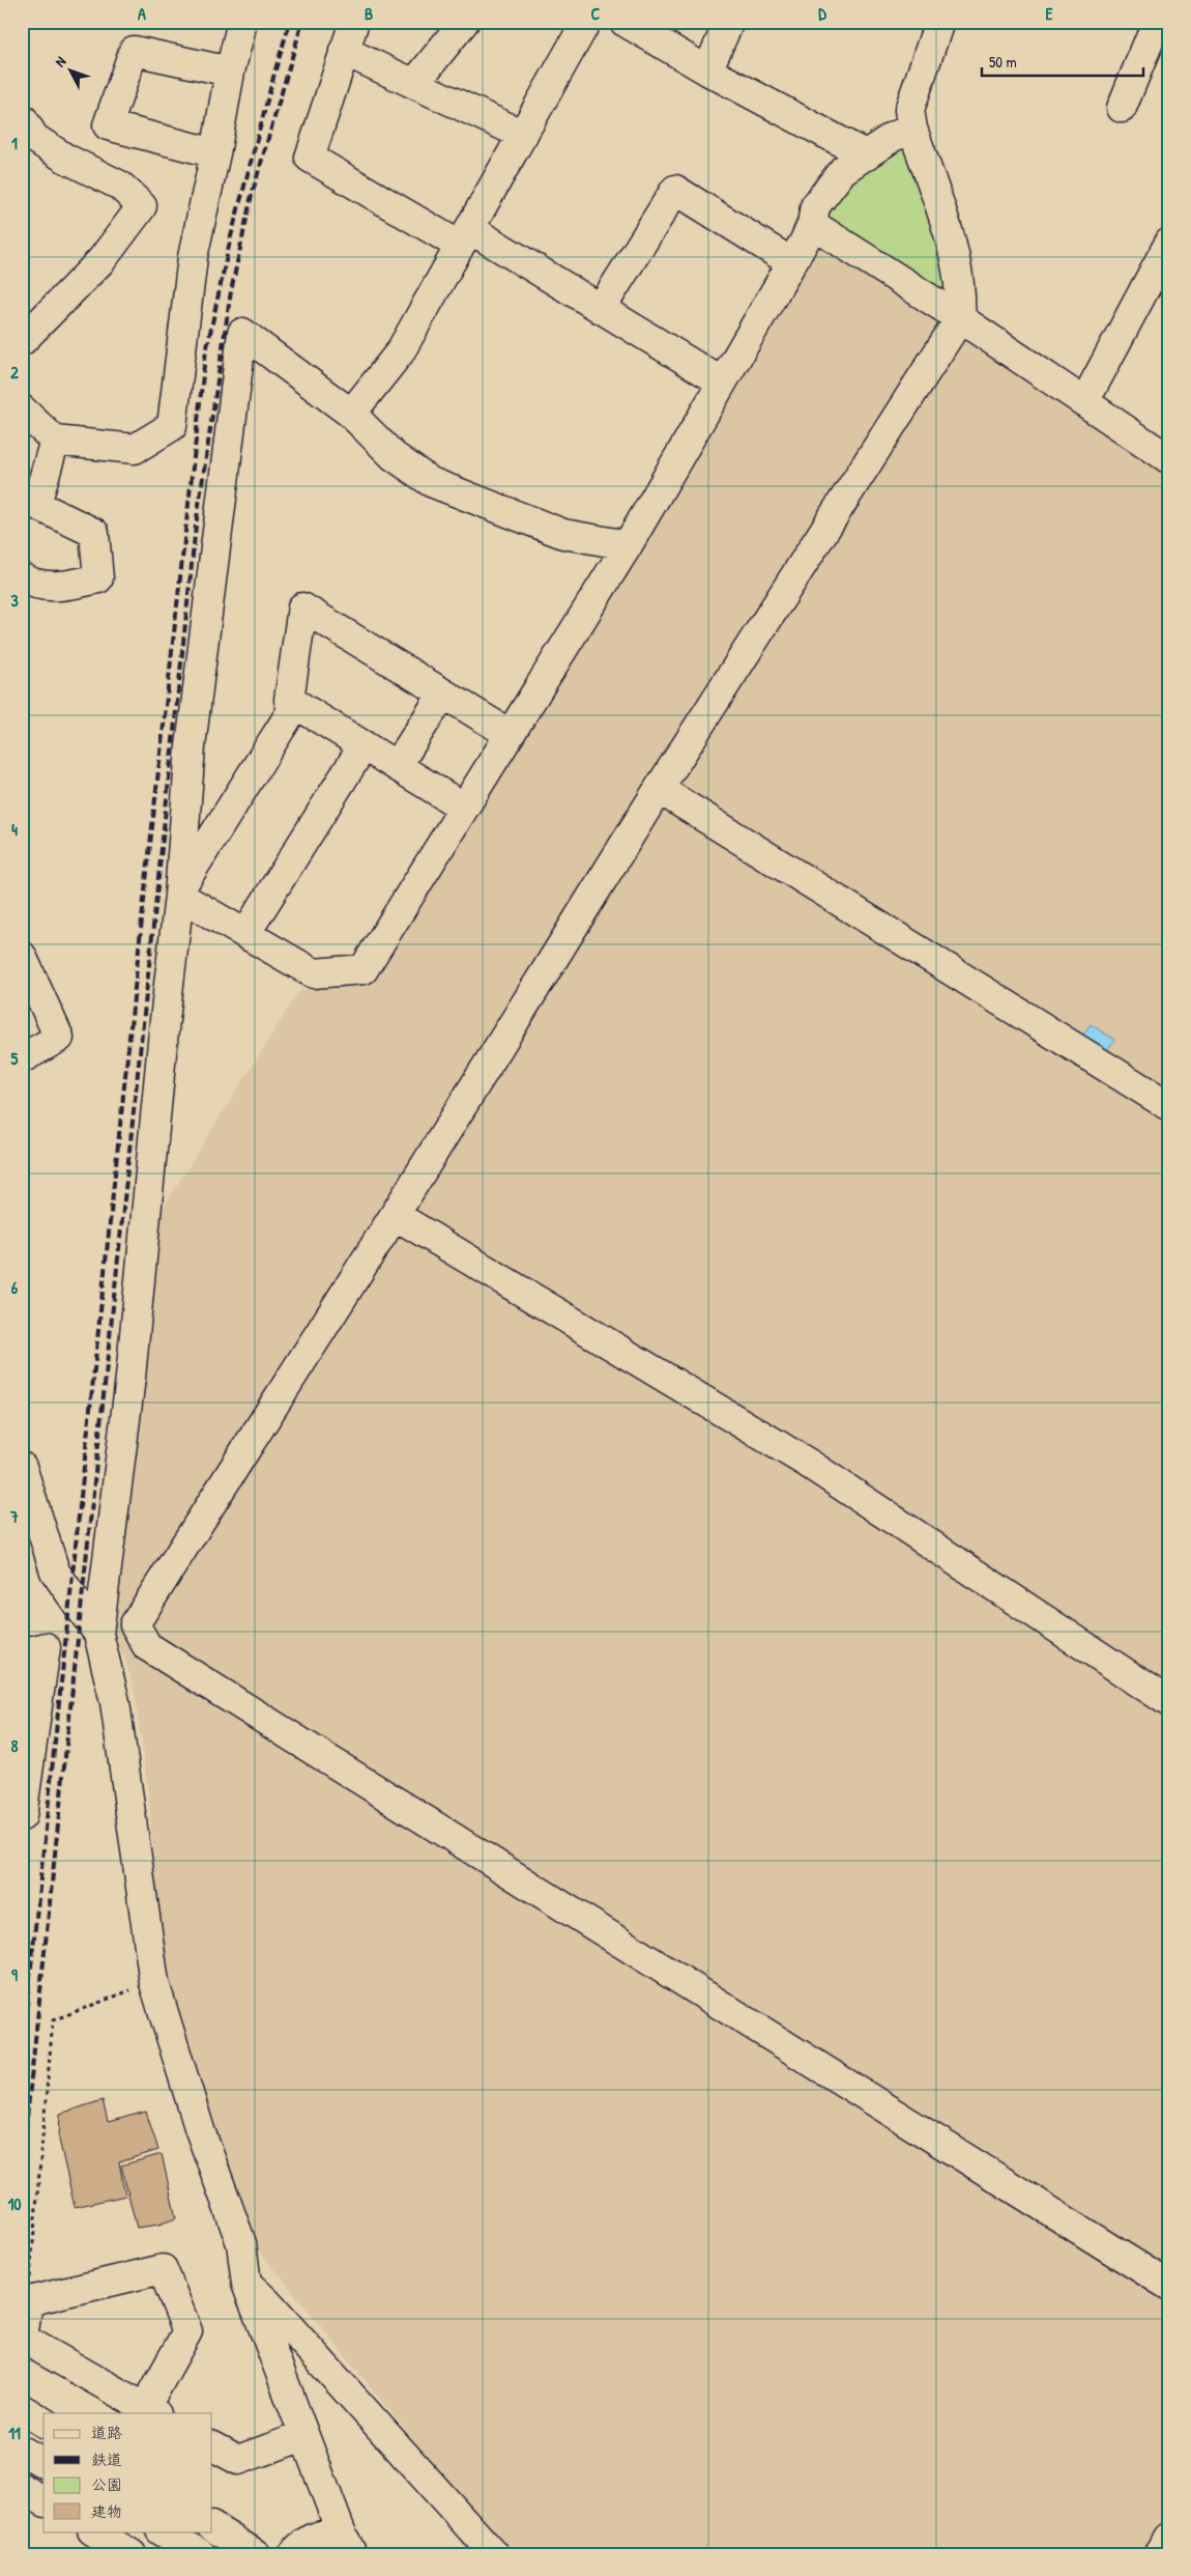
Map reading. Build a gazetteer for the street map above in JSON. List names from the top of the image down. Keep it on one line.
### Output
{"legend":["道路","鉄道","公園","建物"],"scale_bar":"50 m","north":"top left","grid":{"columns":["A","B","C","D","E"],"rows":["1","2","3","4","5","6","7","8","9","10","11"]}}
